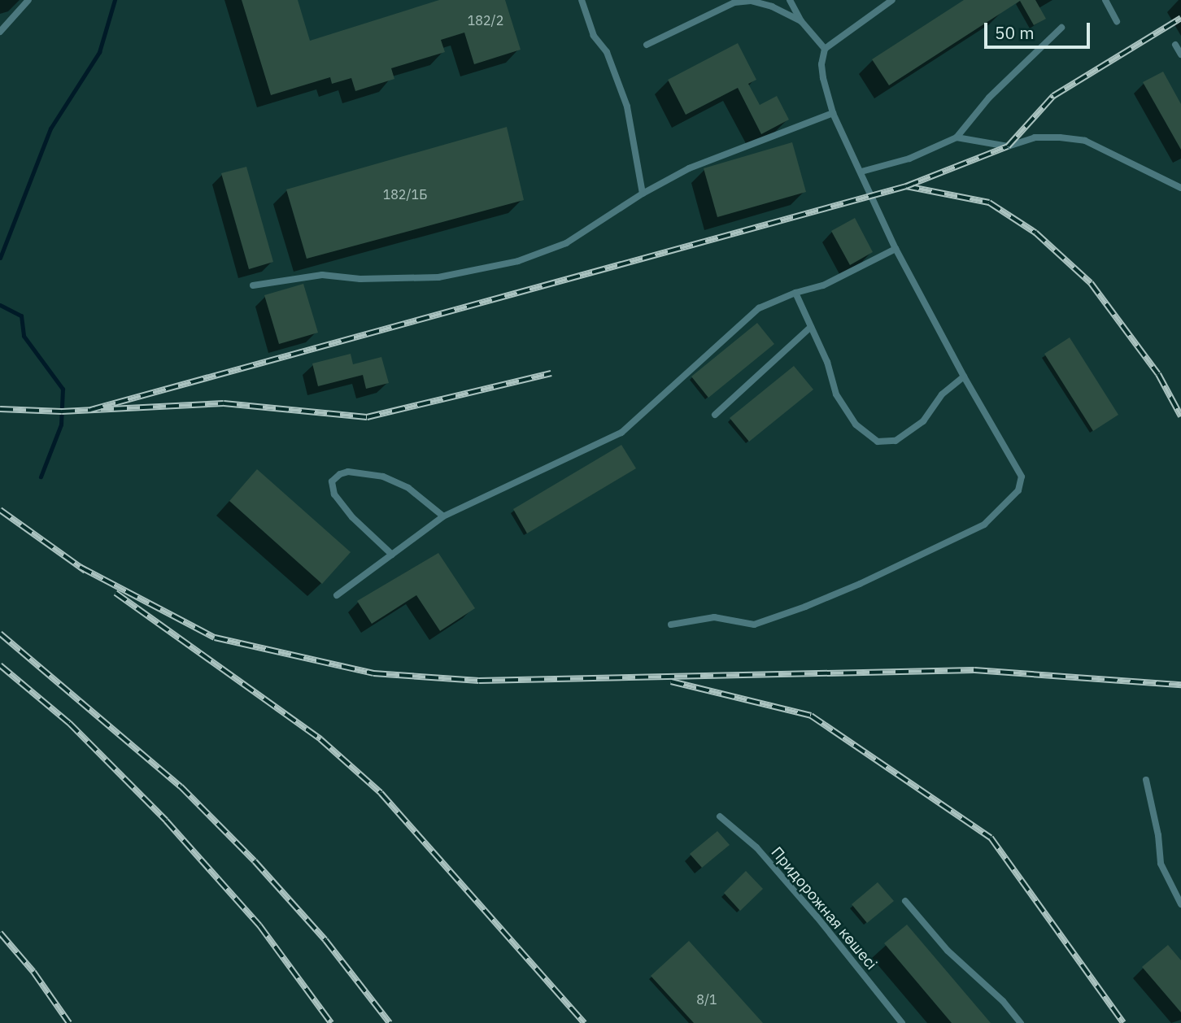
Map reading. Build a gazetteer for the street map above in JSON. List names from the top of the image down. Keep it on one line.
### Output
{"streets":{"lane":["Придорожная көшесі"]},"house_numbers":["182/2","182/1Б","8/1"],"scale_bar":"50 m"}
